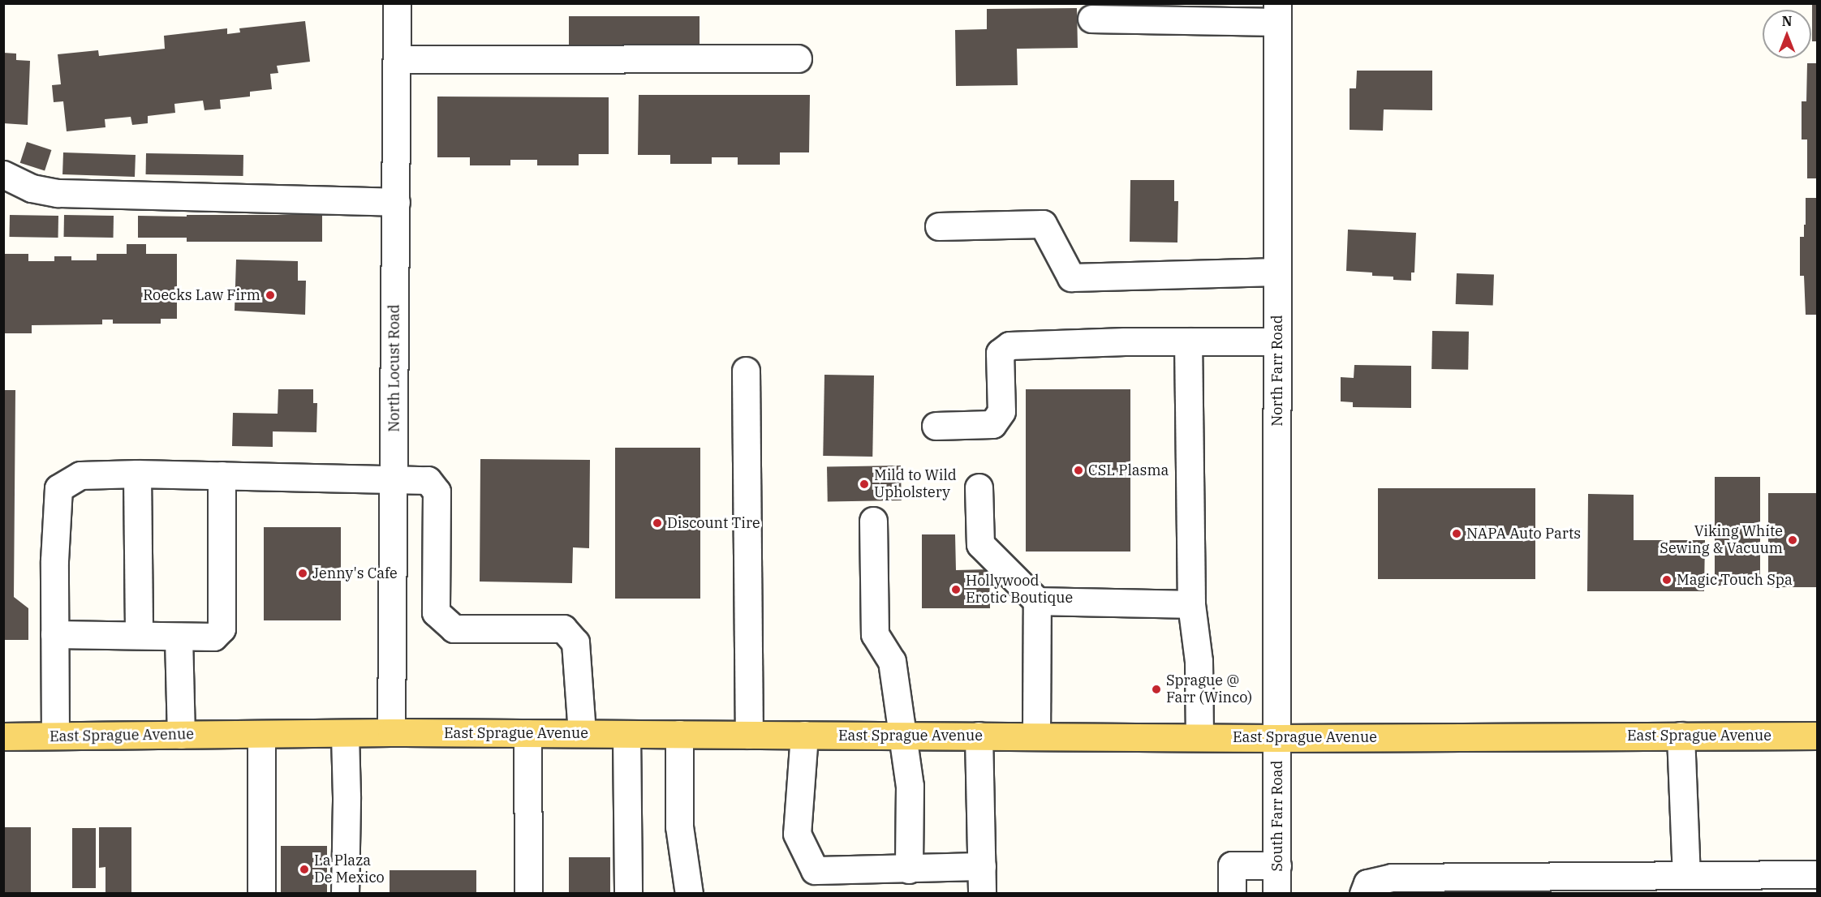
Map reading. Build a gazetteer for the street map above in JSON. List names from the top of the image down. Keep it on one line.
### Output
{"streets":{"main road":["East Sprague Avenue"],"street":["North Locust Road","North Farr Road","South Farr Road"]},"crossings":[["North Locust Road","East Sprague Avenue"],["North Farr Road","East Sprague Avenue"],["North Farr Road","South Farr Road"],["East Sprague Avenue","South Farr Road"]],"places":["Roecks Law Firm","CSL Plasma","Mild to Wild Upholstery","Discount Tire","NAPA Auto Parts","Viking White Sewing & Vacuum","Jenny's Cafe","Magic Touch Spa","Hollywood Erotic Boutique","Sprague @ Farr (Winco)","La Plaza De Mexico"],"north":"top"}
